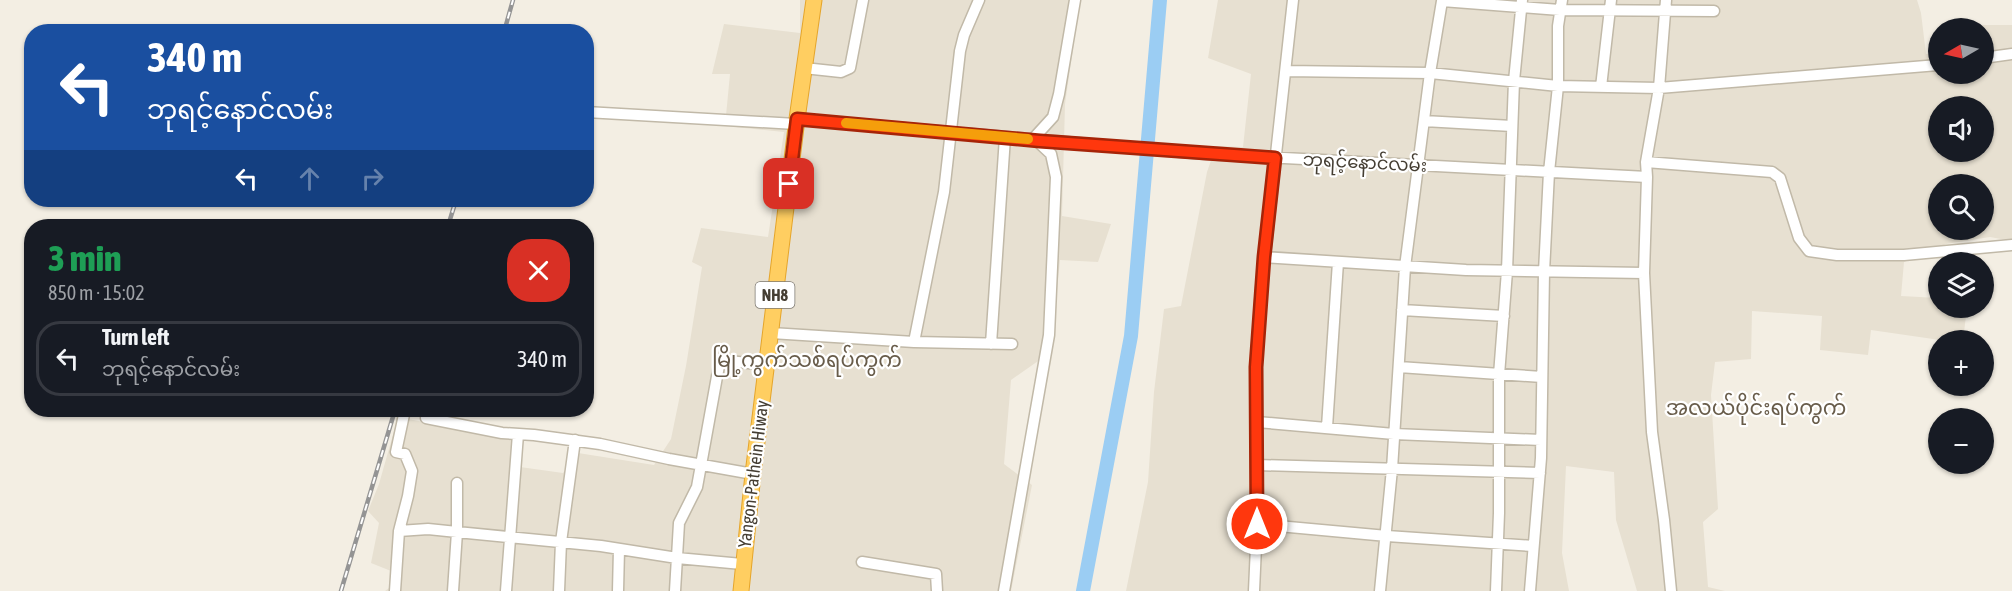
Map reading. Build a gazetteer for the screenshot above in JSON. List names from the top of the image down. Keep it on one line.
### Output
{"streets":{"highway":["NH8","Yangon-Pathein Hiway"],"street":["ဘုရင့်နောင်လမ်း"]},"crossings":[["ဘုရင့်နောင်လမ်း","Yangon-Pathein Hiway"]],"districts":["မြို့ကွက်သစ်ရပ်ကွက်","အလယ်ပိုင်းရပ်ကွက်"],"north":"left","page":{"map_buttons":["+","−"],"turn":["340 m","ဘုရင့်နောင်လမ်း"],"heading":["3 min","850 m · 15:02"],"list":[{"name":"Turn left","note":"ဘုရင့်နောင်လမ်း","value":"340 m"}]}}
